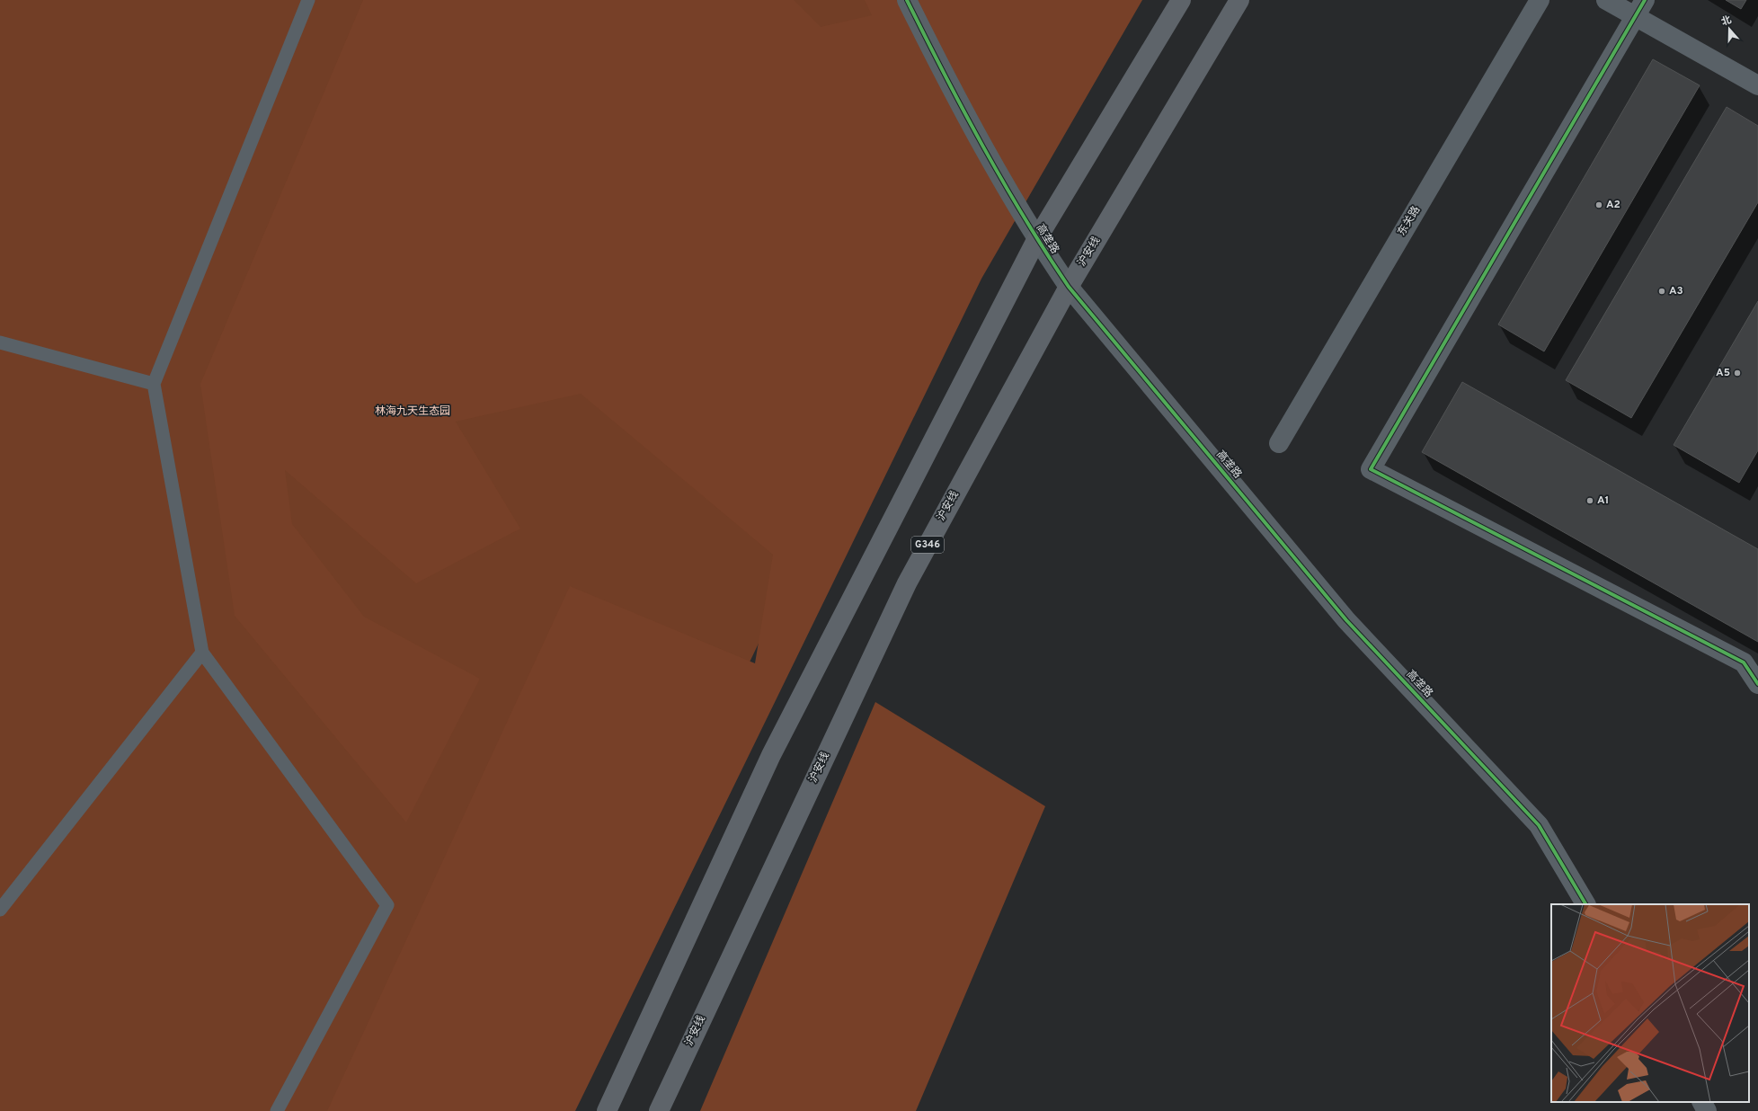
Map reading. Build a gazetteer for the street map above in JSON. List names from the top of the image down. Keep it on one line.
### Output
{"streets":{"highway":["沪安线","G346"],"street":["东关路","高垄路"]},"crossings":[["高垄路","沪安线"]],"parks":["林海九天生态园"],"places":["A2","A3","A5","A1"],"north":"top"}
